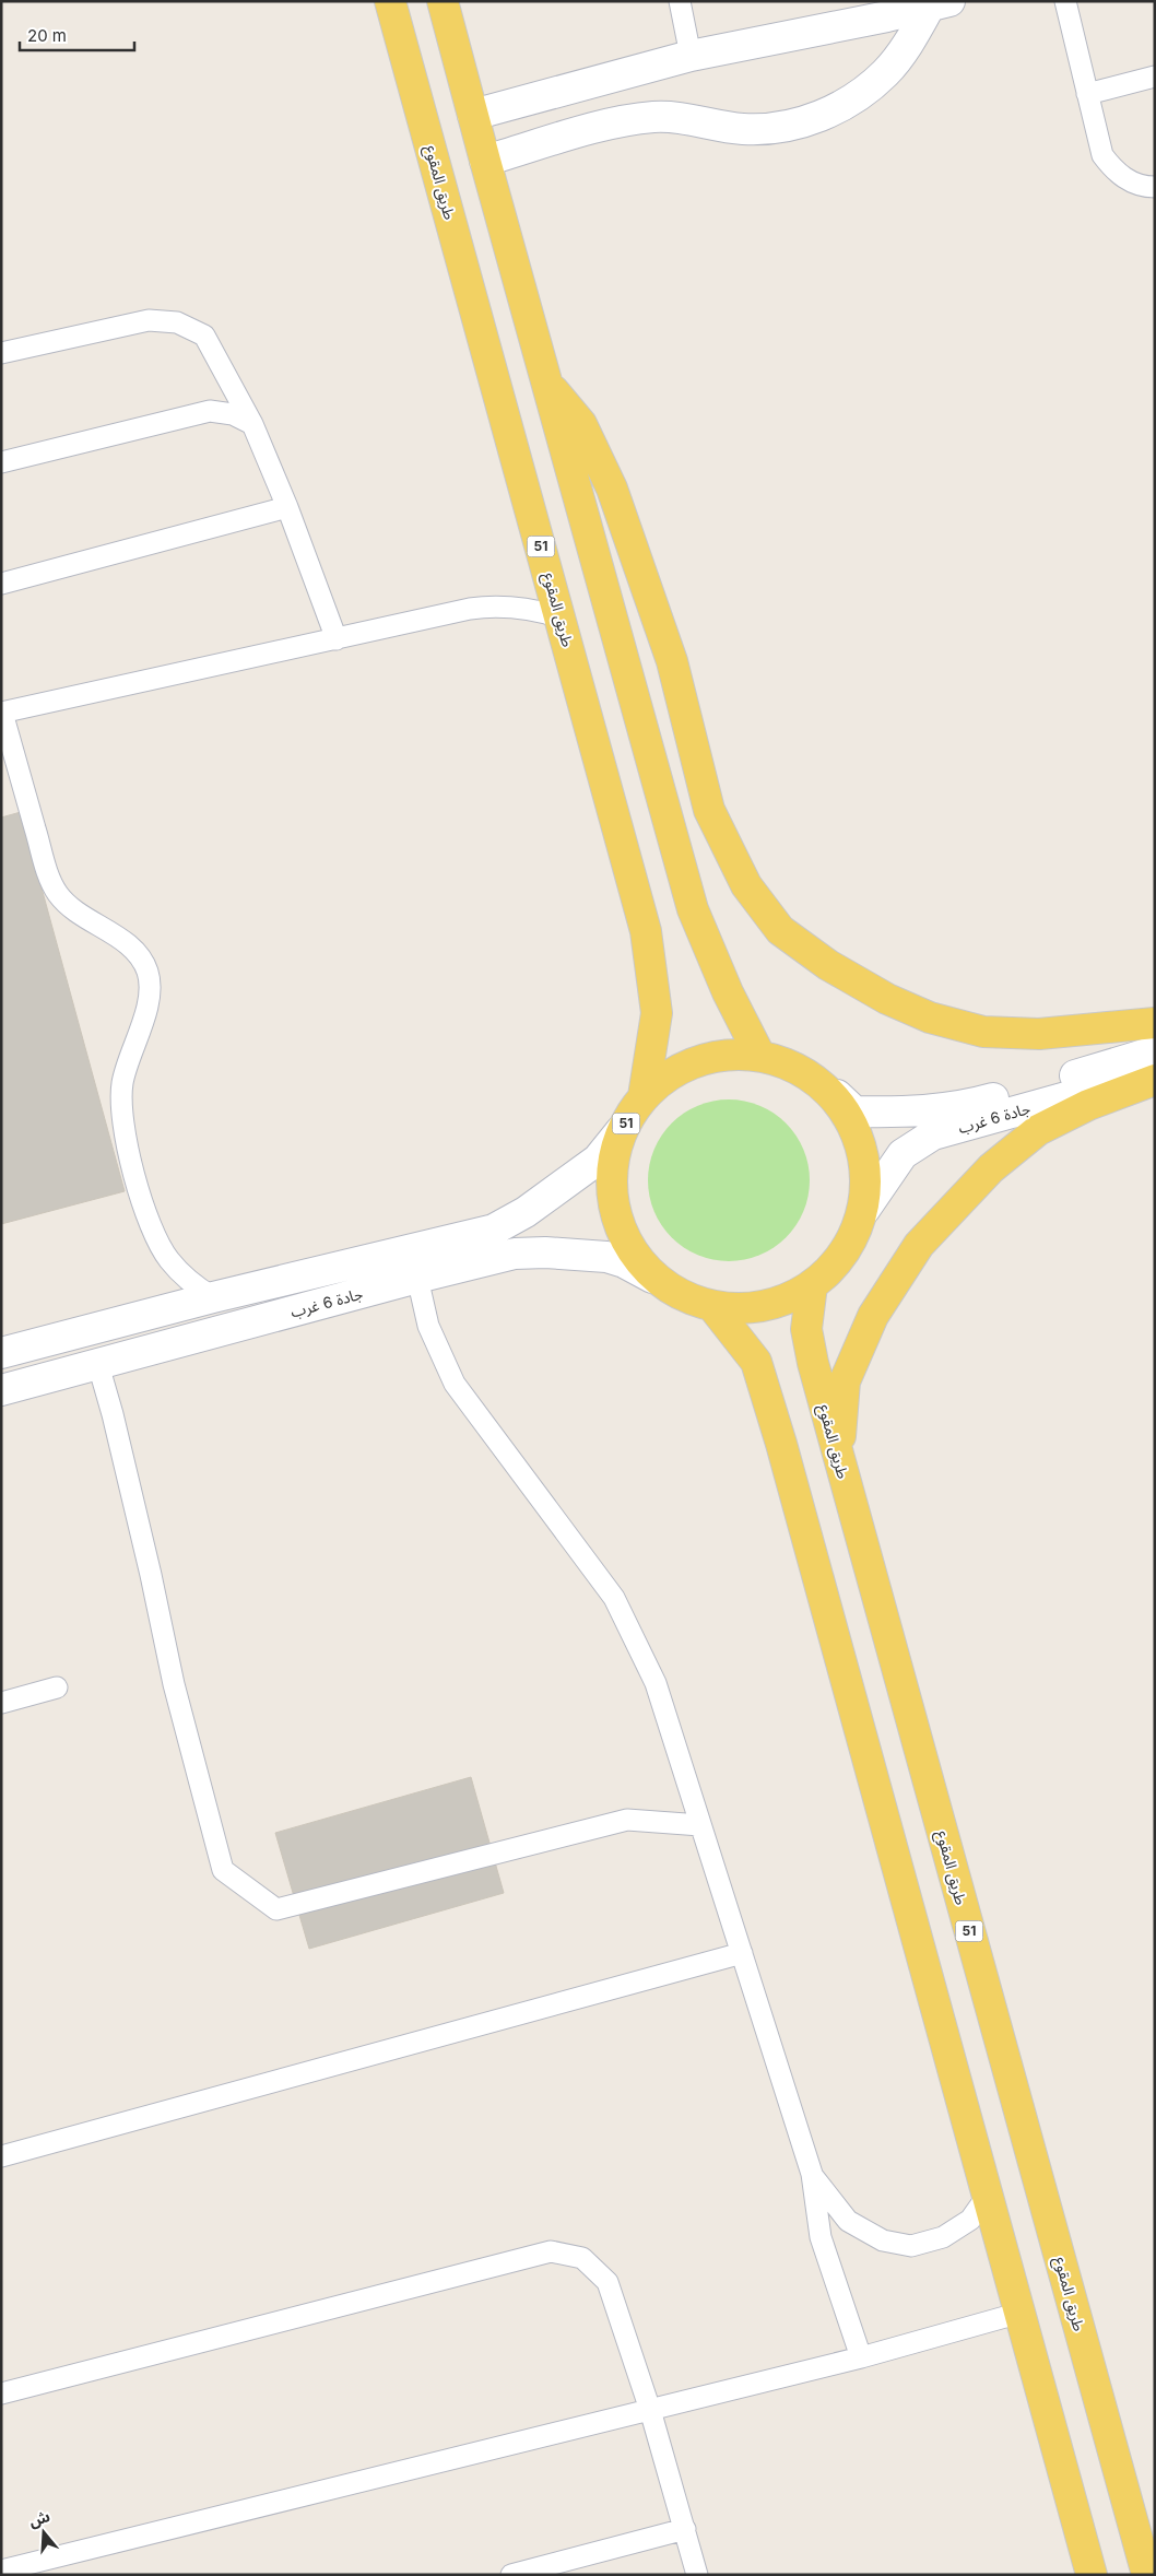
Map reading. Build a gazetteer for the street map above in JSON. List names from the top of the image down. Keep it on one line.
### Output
{"streets":{"main road":["طريق المقوع","51"],"street":["جادة 6 غرب"]},"crossings":[["طريق المقوع","51"],["51","جادة 6 غرب"]],"scale_bar":"20 m","north":"top"}
